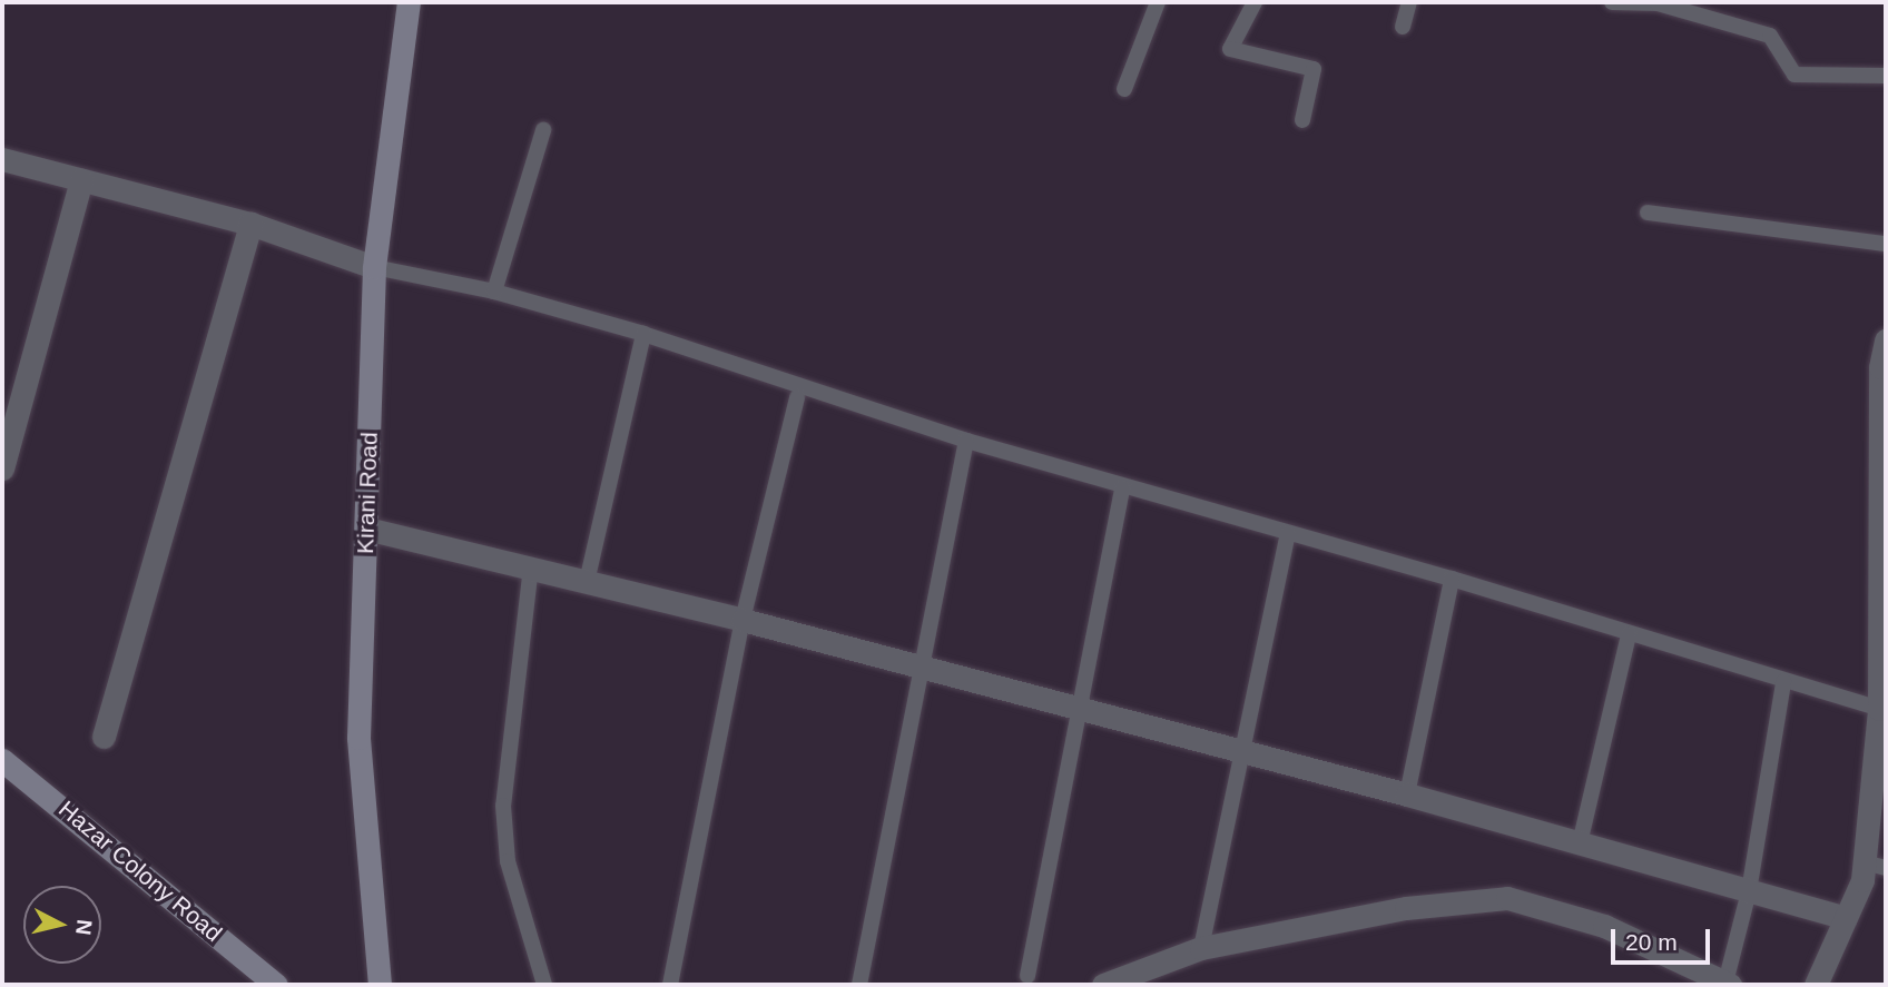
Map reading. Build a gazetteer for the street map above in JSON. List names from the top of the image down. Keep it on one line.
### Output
{"streets":{"main road":["Kirani Road","Hazar Colony Road"]},"scale_bar":"20 m","north":"right"}
